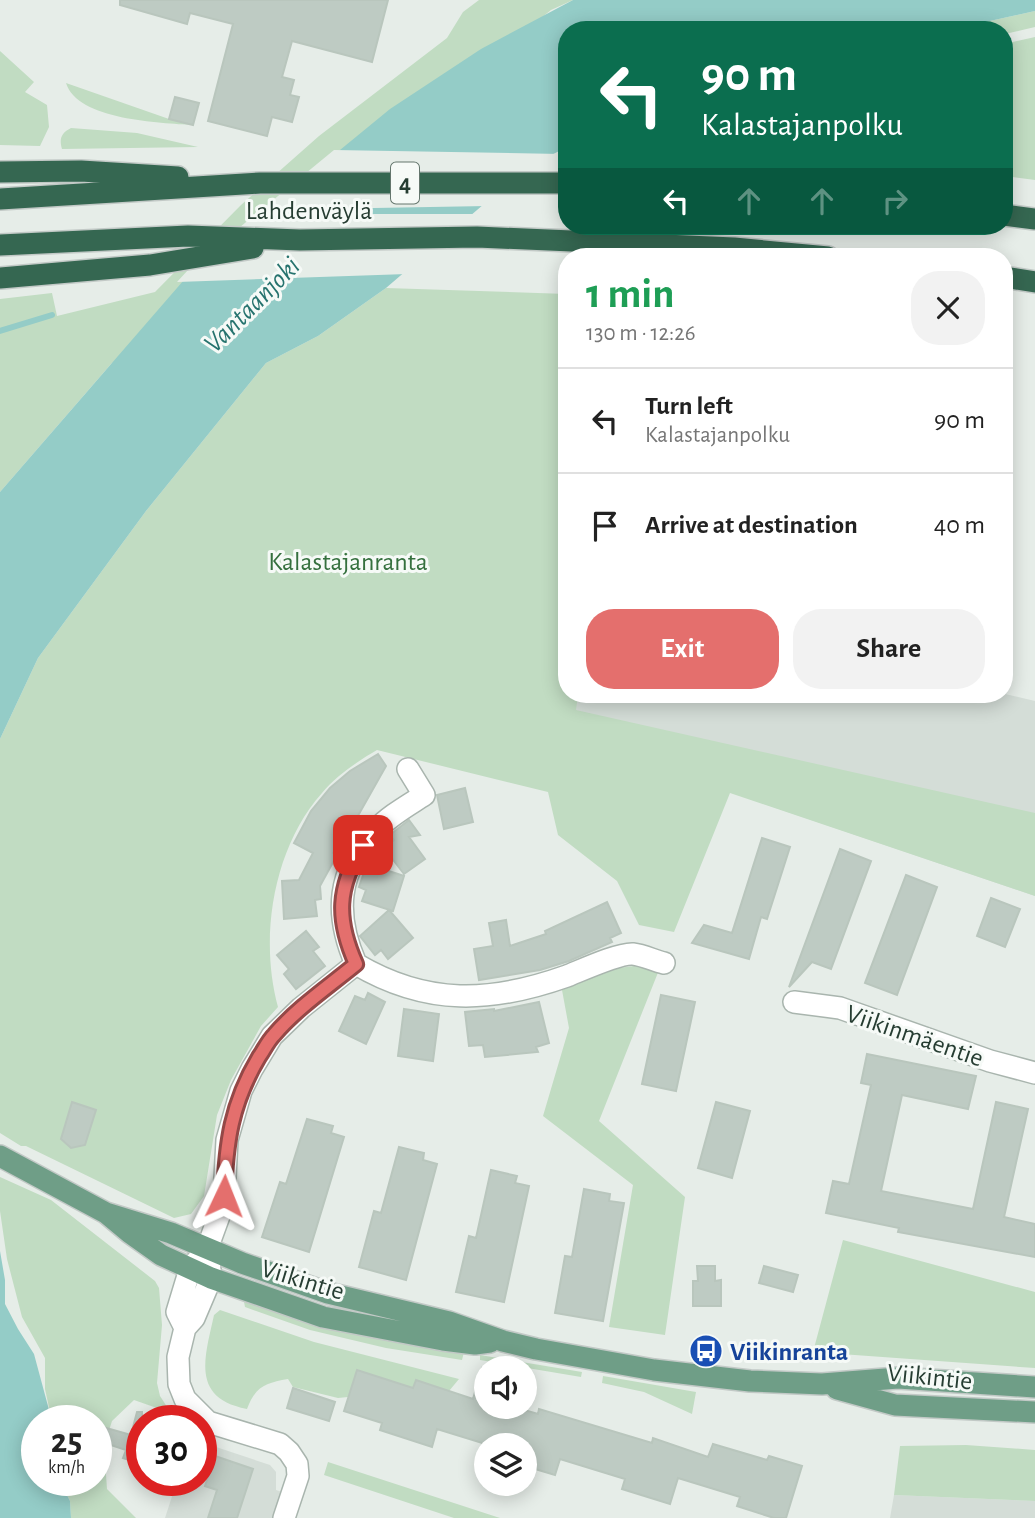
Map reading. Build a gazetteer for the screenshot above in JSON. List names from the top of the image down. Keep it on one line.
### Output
{"streets":{"highway":["4","Lahdenväylä"],"main road":["Viikintie"],"street":["Viikinmäentie"]},"water":["Vantaanjoki"],"parks":["Kalastajanranta"],"places":{"bus stop":["Viikinranta"]},"page":{"turn":["90 m","Kalastajanpolku"],"heading":["1 min","130 m · 12:26"],"list":[{"name":"Turn left","note":"Kalastajanpolku","value":"90 m"},{"name":"Arrive at destination","value":"40 m"}],"buttons":["Exit","Share"],"speed":"25 km/h","limit":"30"}}
